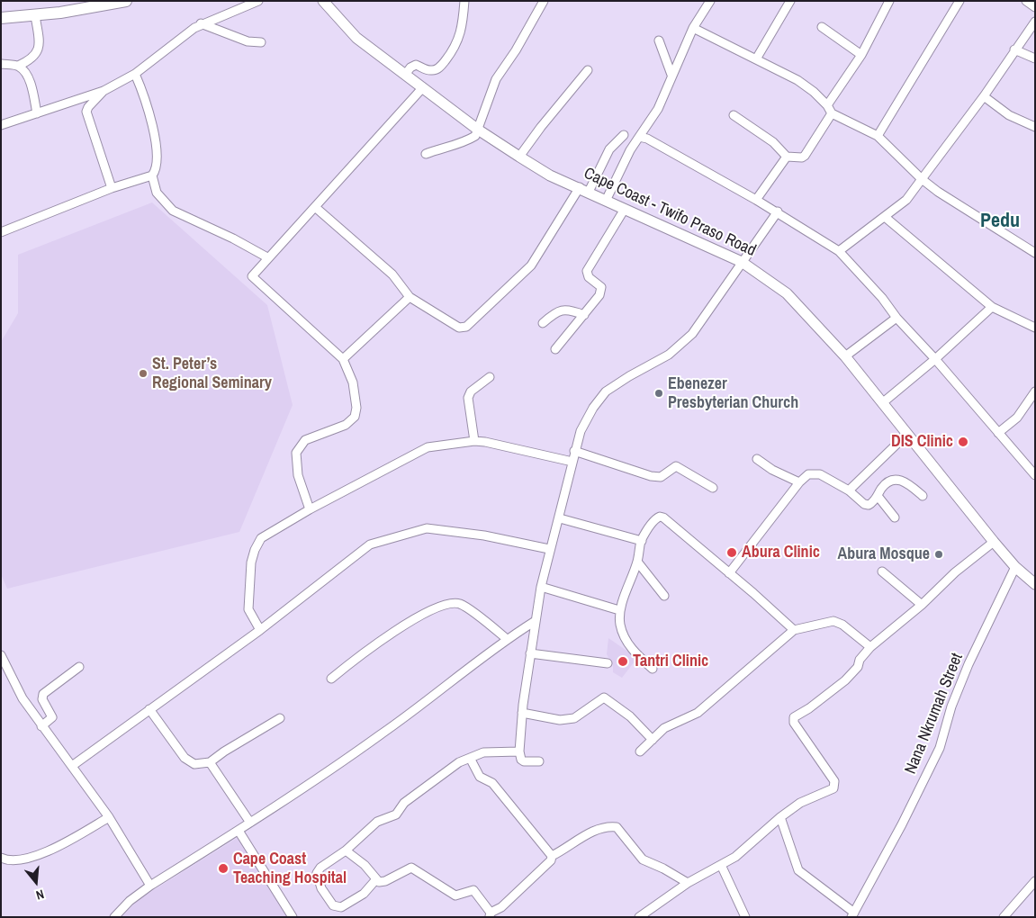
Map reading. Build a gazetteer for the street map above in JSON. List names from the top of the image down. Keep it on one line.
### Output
{"streets":{"main road":["Cape Coast - Twifo Praso Road"],"street":["Nana Nkrumah Street"]},"crossings":[["Cape Coast - Twifo Praso Road","Nana Nkrumah Street"]],"districts":["Pedu"],"places":["St. Peter’s Regional Seminary","Ebenezer Presbyterian Church","DIS Clinic","Abura Clinic","Abura Mosque","Tantri Clinic","Cape Coast Teaching Hospital"],"north":"bottom"}
